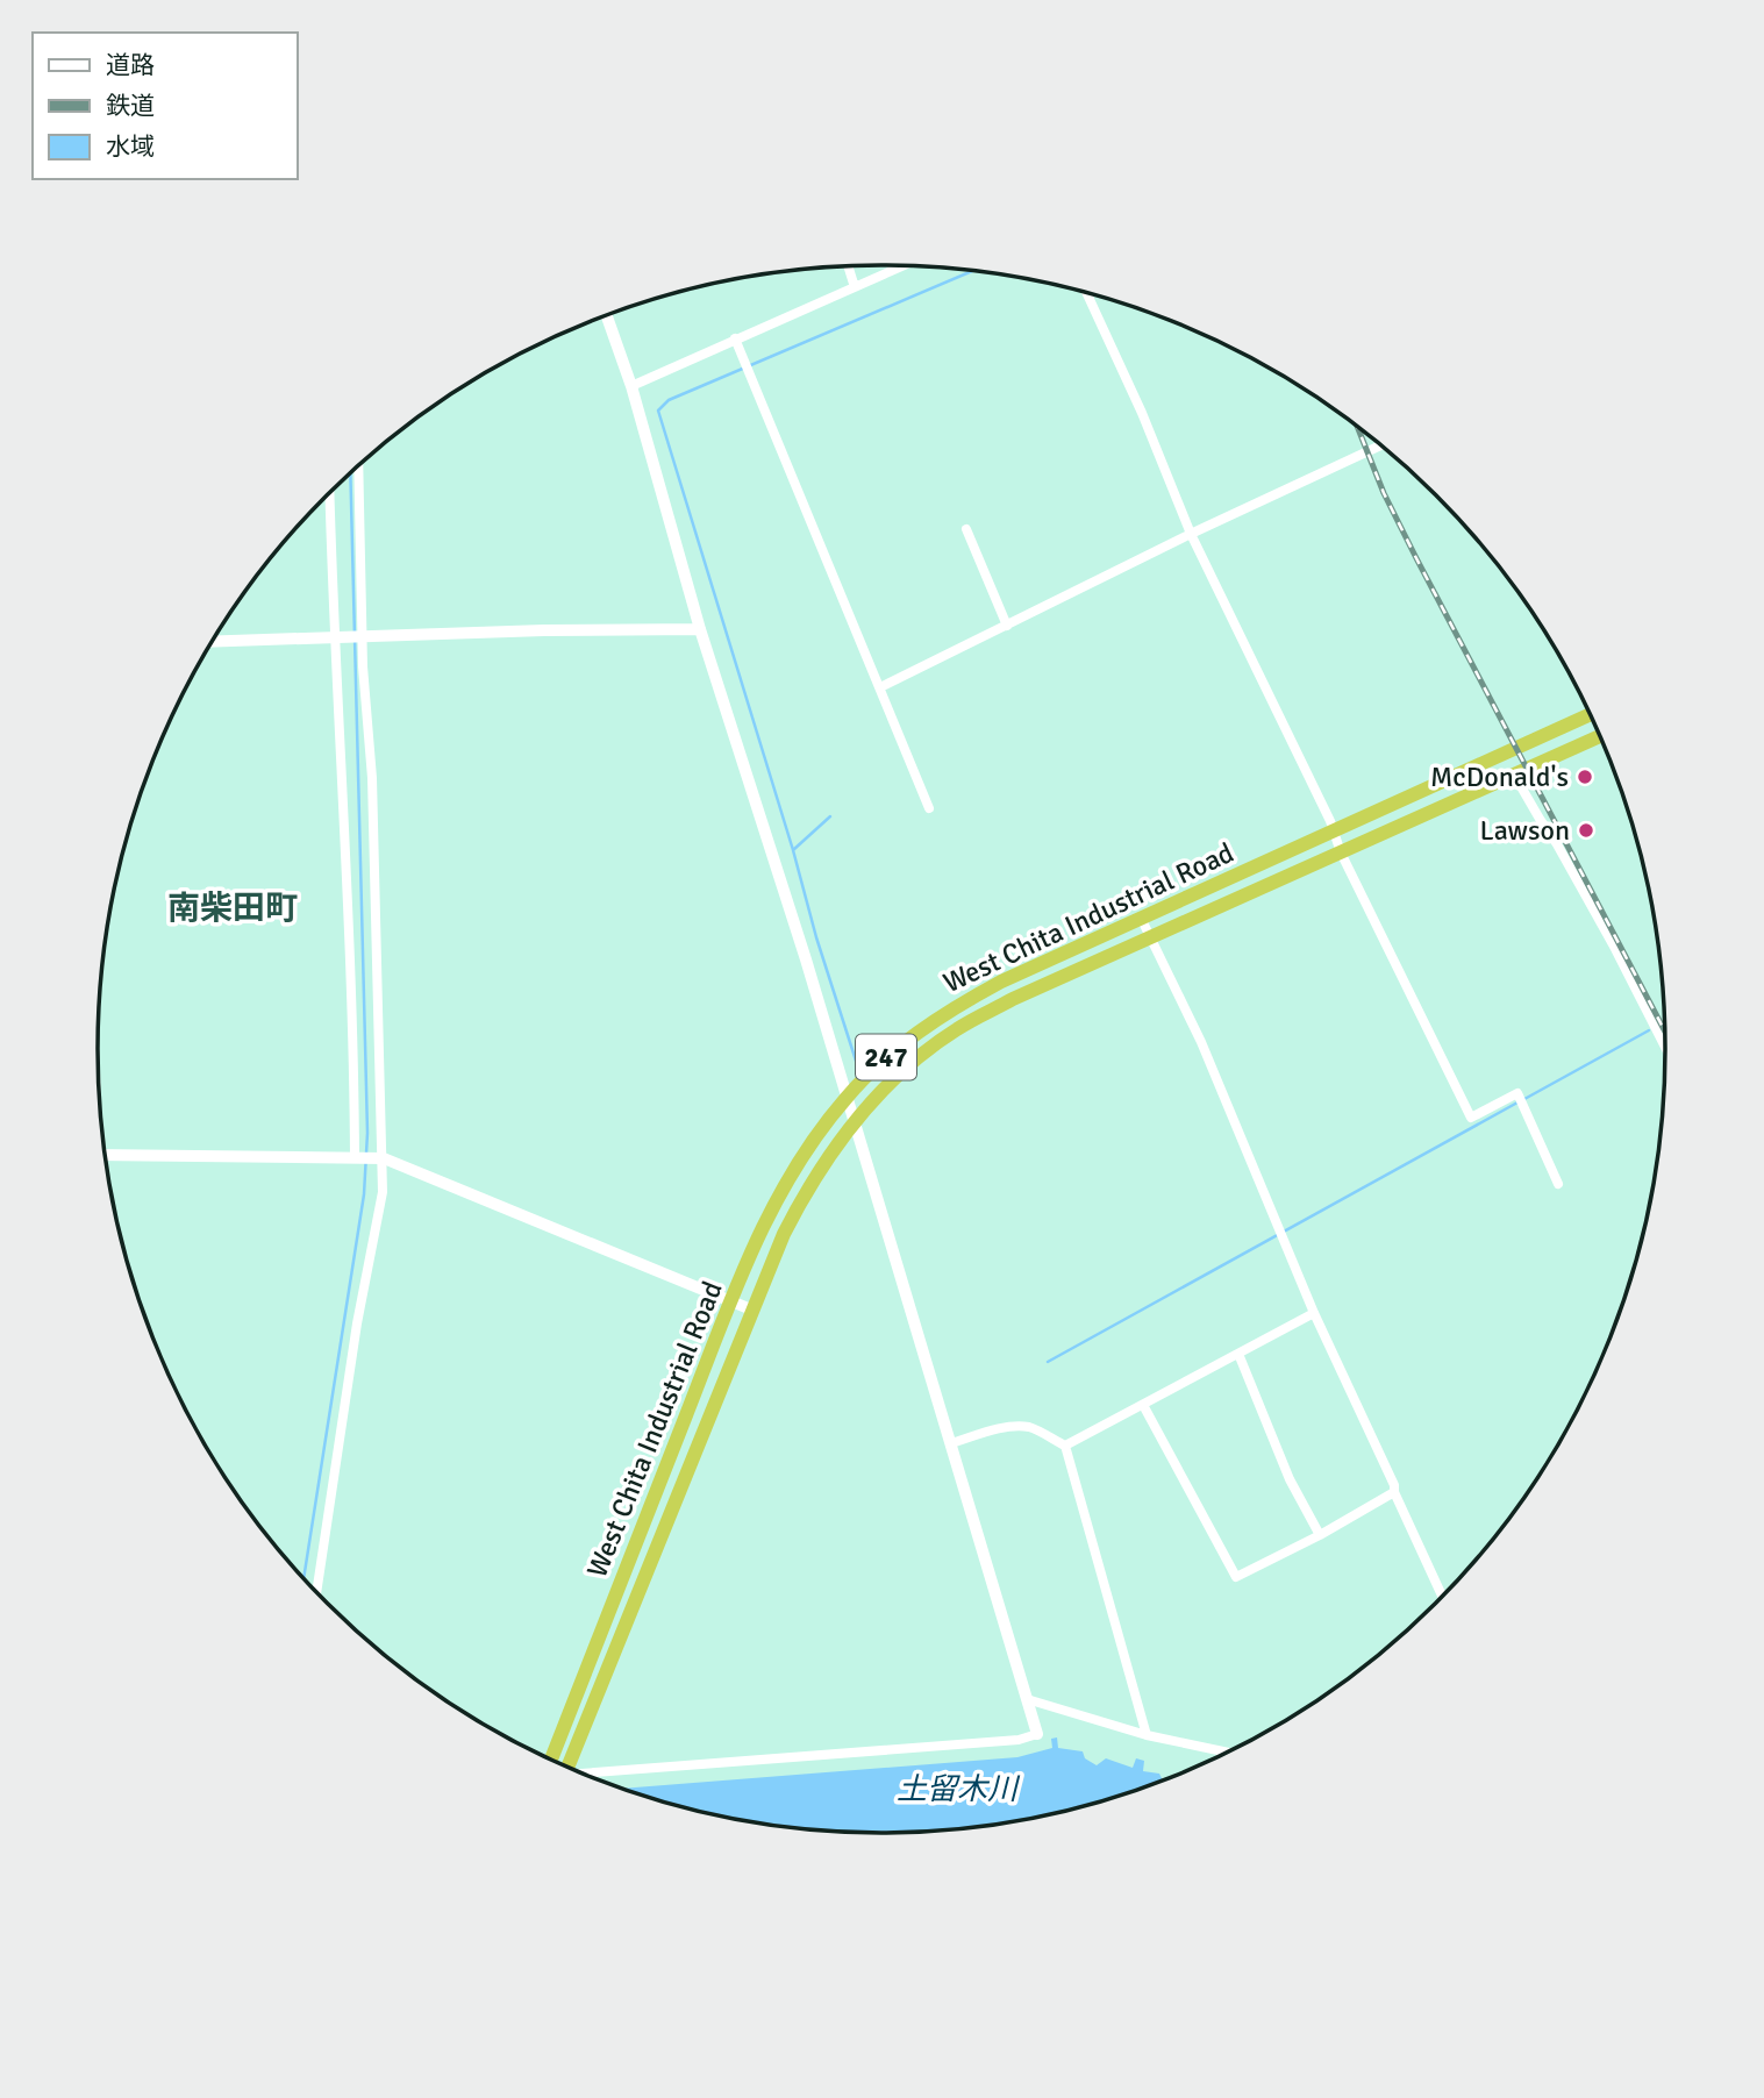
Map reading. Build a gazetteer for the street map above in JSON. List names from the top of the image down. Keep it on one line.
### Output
{"streets":{"highway":["West Chita Industrial Road","247"]},"districts":["南柴田町"],"water":["土留木川"],"places":["McDonald's","Lawson"],"legend":["道路","鉄道","水域"]}
